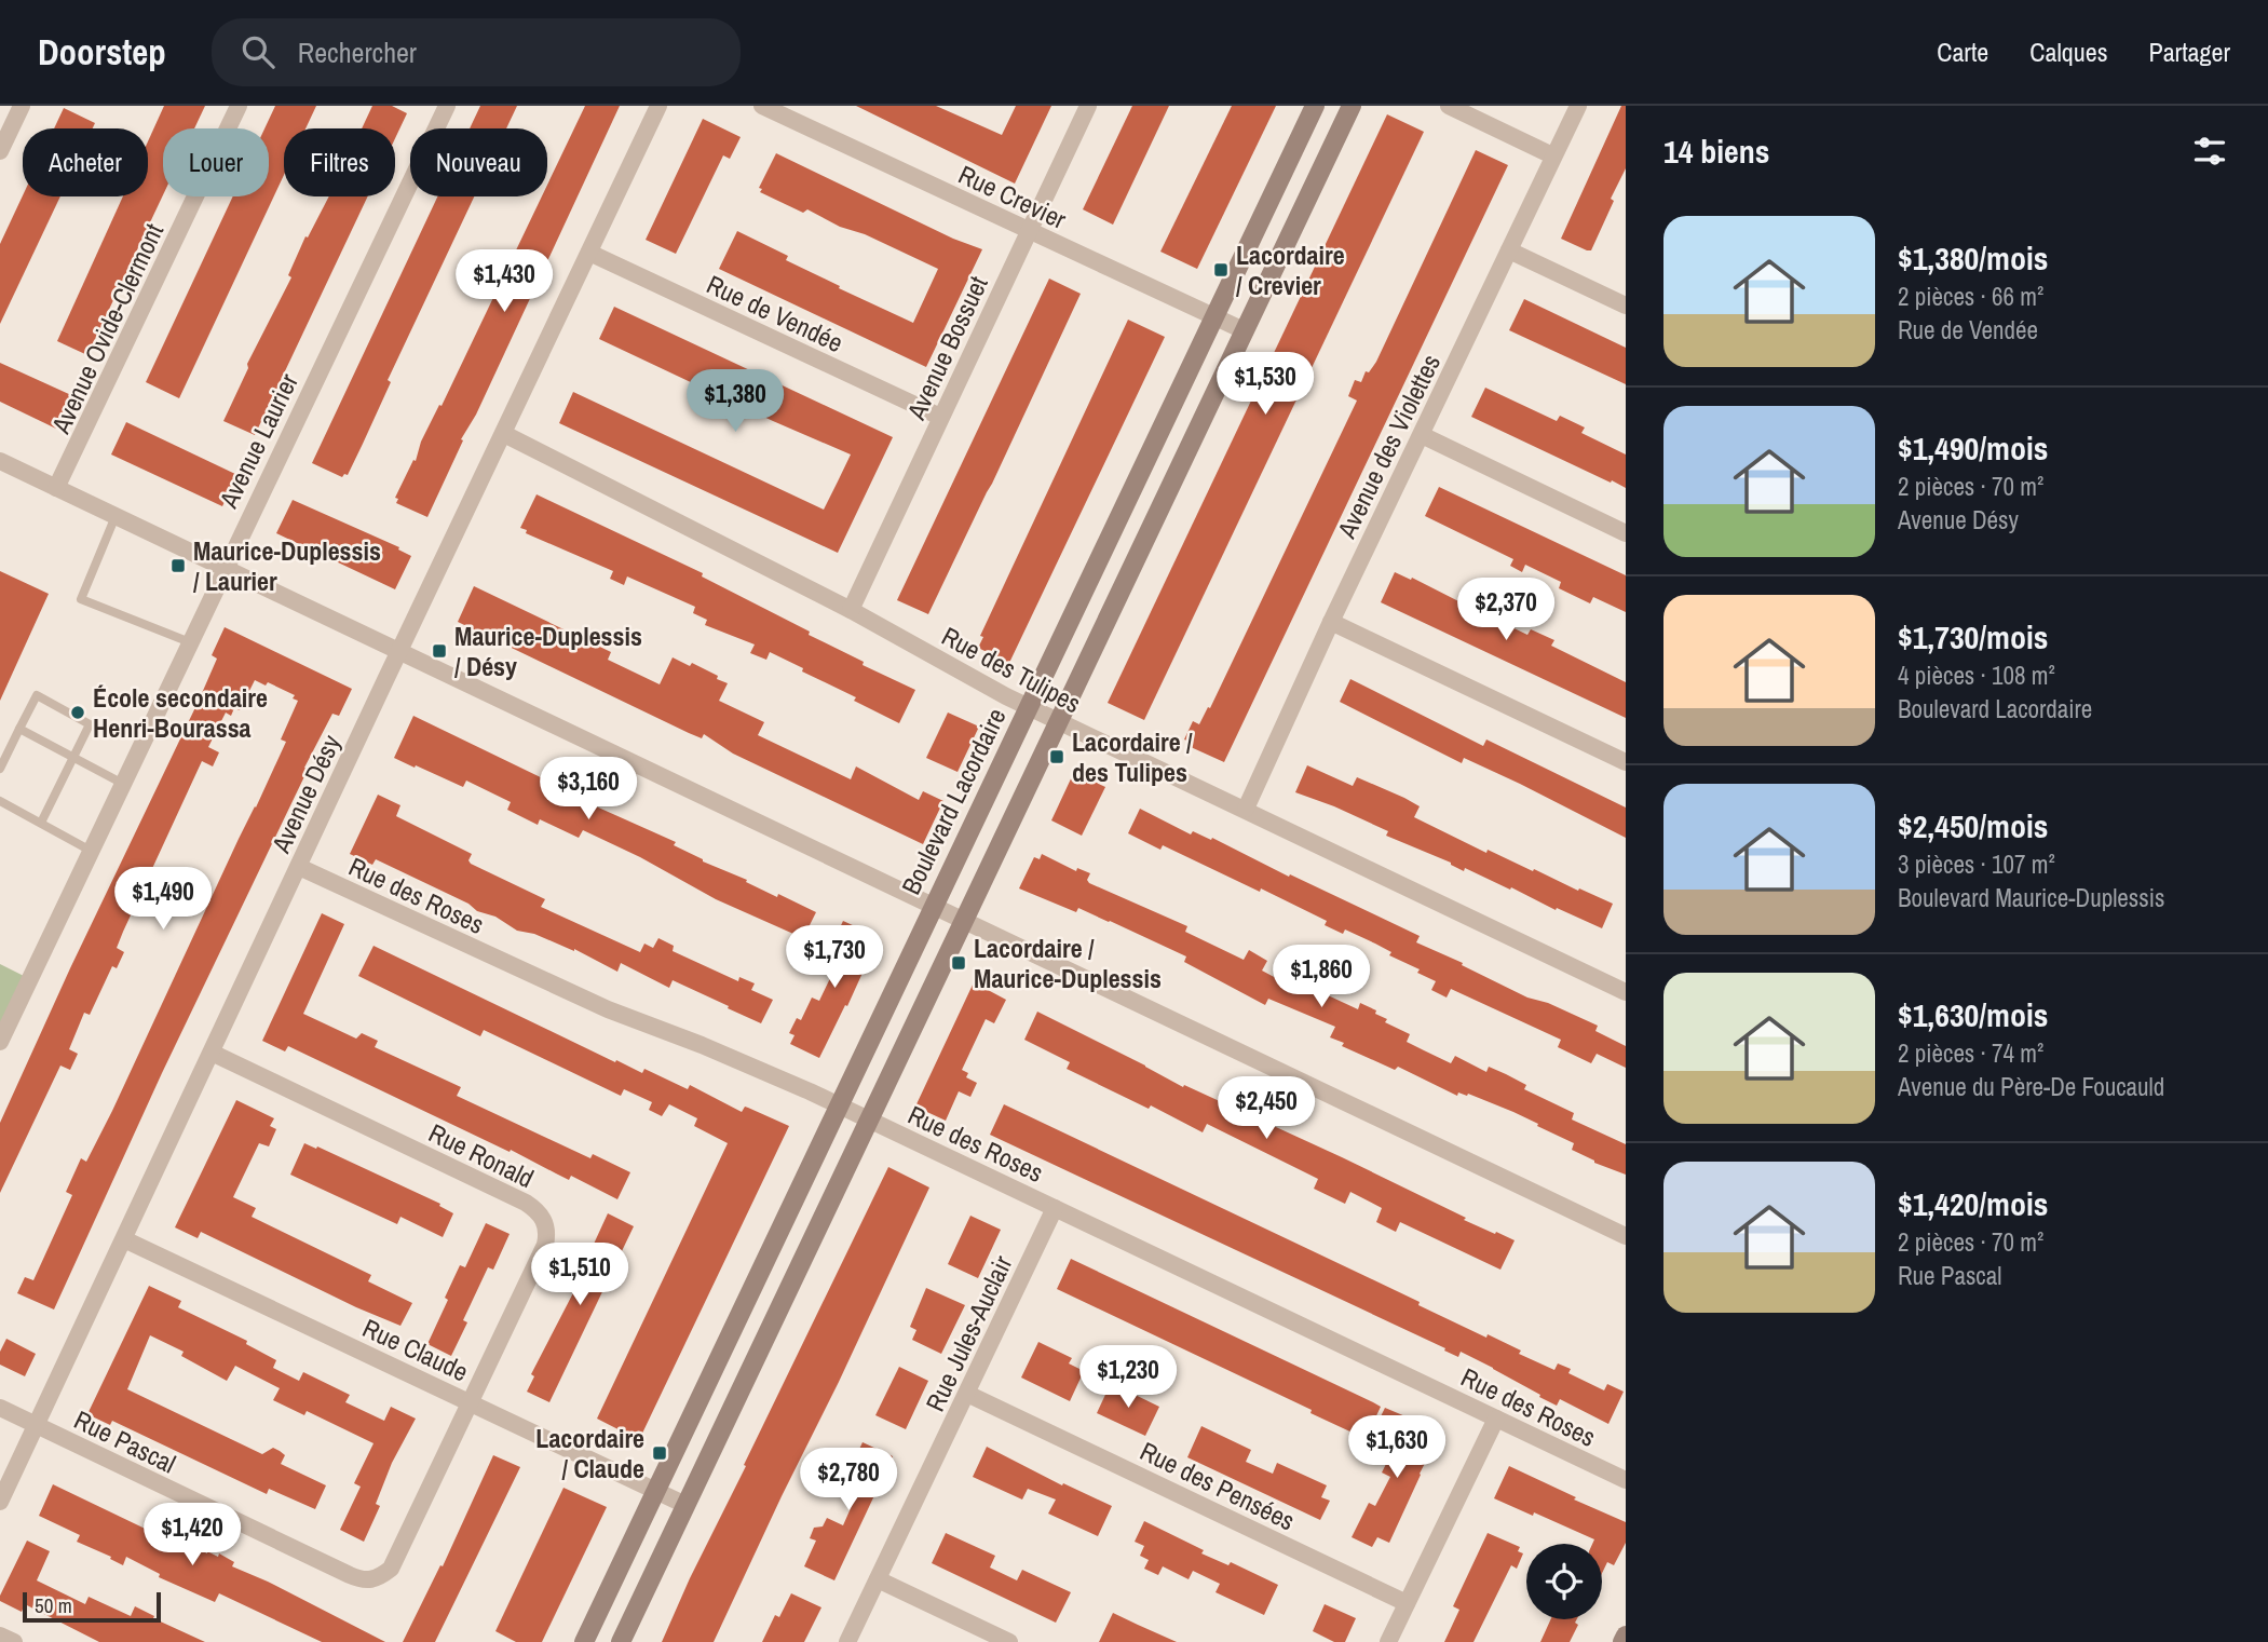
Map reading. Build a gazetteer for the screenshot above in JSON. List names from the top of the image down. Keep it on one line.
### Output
{"streets":{"main road":["Boulevard Lacordaire"],"street":["Rue Crevier","Rue de Vendée","Avenue Ovide-Clermont","Avenue Bossuet","Avenue Laurier","Avenue des Violettes","Rue des Tulipes","Avenue Désy","Rue des Roses","Rue Ronald","Rue Jules-Auclair","Rue Claude","Rue Pascal","Rue des Pensées"]},"crossings":[["Rue Crevier","Avenue Bossuet"],["Rue Crevier","Boulevard Lacordaire"],["Rue de Vendée","Avenue Bossuet"],["Rue de Vendée","Avenue Désy"],["Avenue Bossuet","Rue des Tulipes"],["Avenue des Violettes","Rue des Tulipes"],["Rue des Tulipes","Avenue Désy"],["Rue des Tulipes","Boulevard Lacordaire"],["Avenue Désy","Rue des Roses"],["Avenue Désy","Rue Ronald"],["Avenue Désy","Rue Claude"],["Avenue Désy","Rue Pascal"],["Boulevard Lacordaire","Rue des Roses"],["Boulevard Lacordaire","Rue Claude"],["Rue des Roses","Rue Jules-Auclair"],["Rue Ronald","Rue Claude"],["Rue Ronald","Rue Pascal"],["Rue Jules-Auclair","Rue des Pensées"],["Rue Claude","Rue Pascal"]],"places":{"transit":["Lacordaire / Crevier","Maurice-Duplessis / Laurier","Maurice-Duplessis / Désy","Lacordaire / des Tulipes","Lacordaire / Maurice-Duplessis","Lacordaire / Claude"],"other":["École secondaire Henri-Bourassa"]},"scale_bar":"50 m","page":{"header":"Doorstep","search":"Rechercher","nav":["Carte","Calques","Partager"],"heading":"14 biens","chip":["Acheter","Louer","Filtres","Nouveau"],"list":[{"name":"$1,380/mois","note":"2 pièces · 66 m² · Rue de Vendée"},{"name":"$1,490/mois","note":"2 pièces · 70 m² · Avenue Désy"},{"name":"$1,730/mois","note":"4 pièces · 108 m² · Boulevard Lacordaire"},{"name":"$2,450/mois","note":"3 pièces · 107 m² · Boulevard Maurice-Duplessis"},{"name":"$1,630/mois","note":"2 pièces · 74 m² · Avenue du Père-De Foucauld"},{"name":"$1,420/mois","note":"2 pièces · 70 m² · Rue Pascal"}],"price":["$1,430","$1,530","$1,380","$2,370","$3,160","$1,490","$1,730","$1,860","$2,450","$1,510","$1,230","$1,630","$2,780","$1,420"],"scale":"50 m"}}
